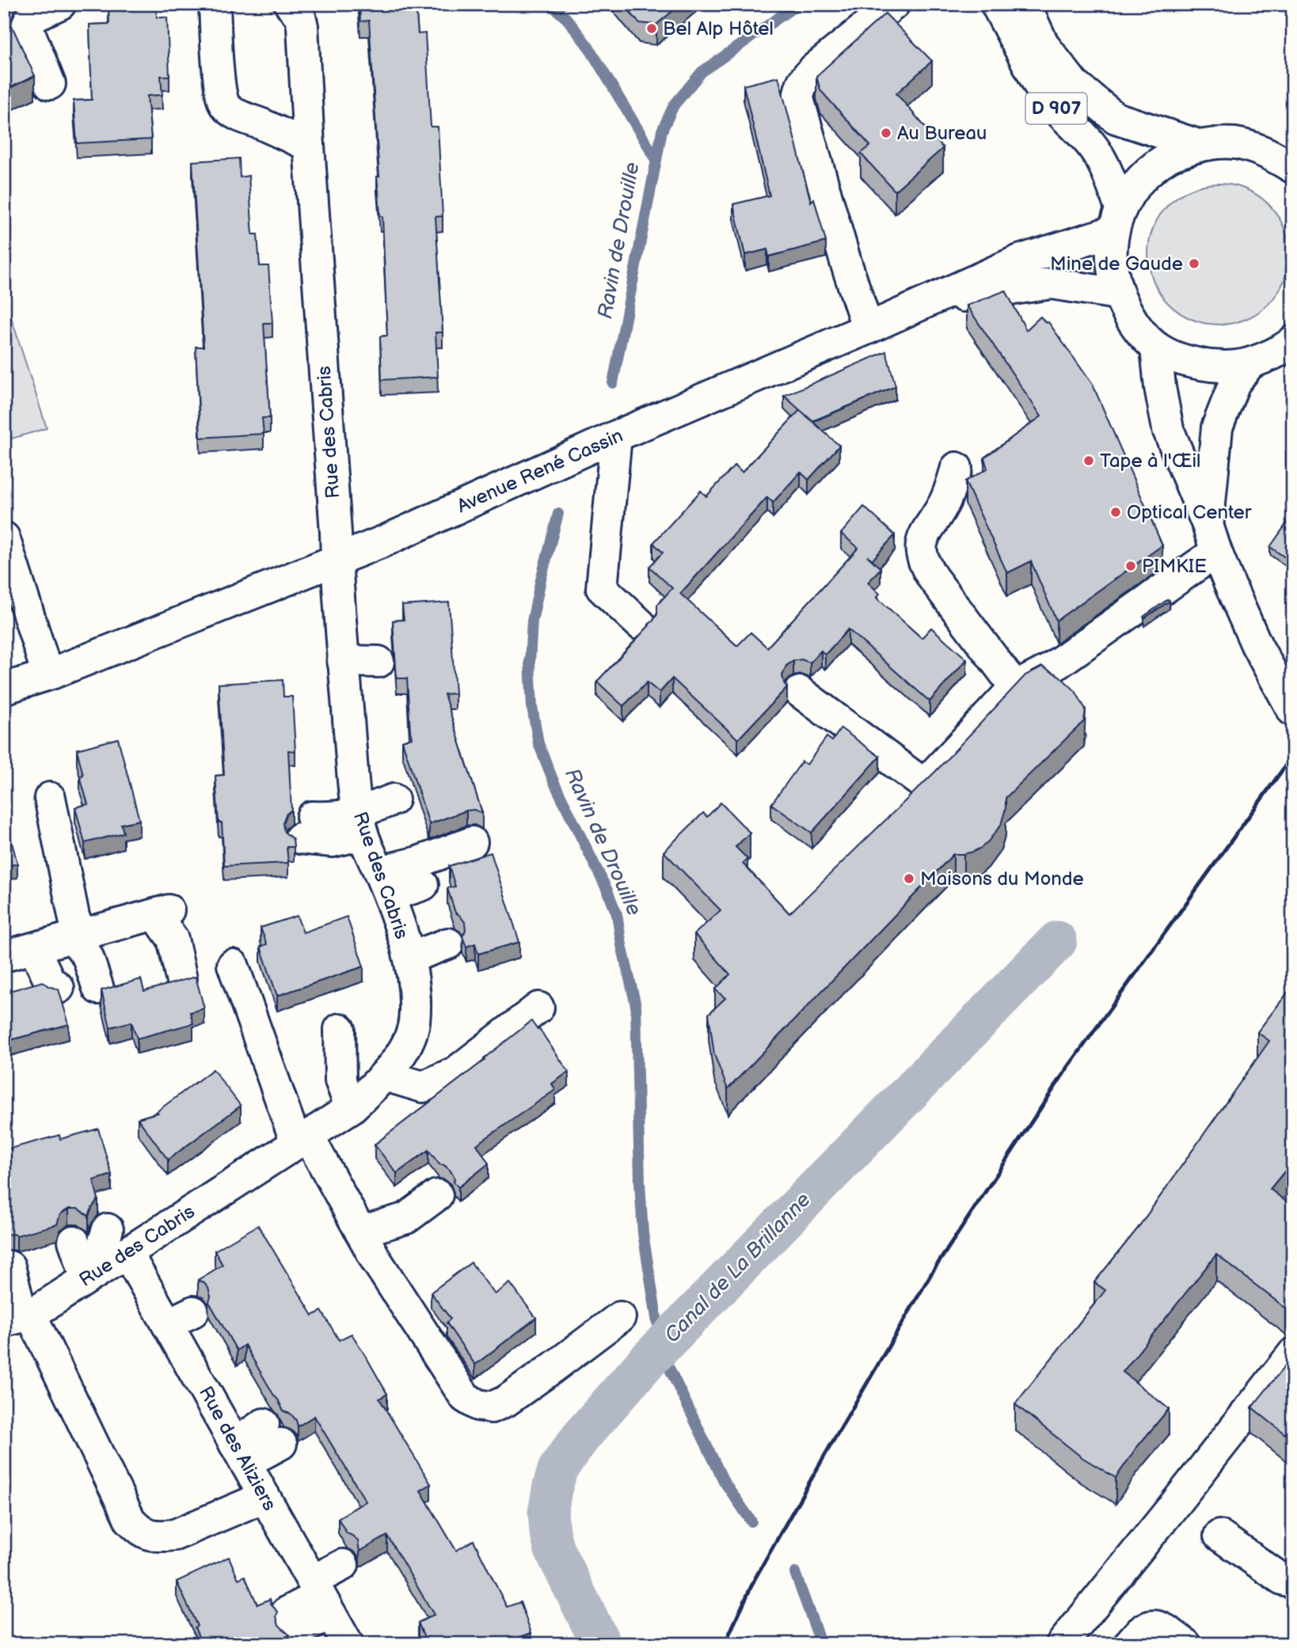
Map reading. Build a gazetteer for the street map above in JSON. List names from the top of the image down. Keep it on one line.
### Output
{"streets":{"main road":["D 907","Rue des Cabris","Avenue René Cassin","Rue des Aliziers"]},"crossings":[["D 907","Avenue René Cassin"],["Rue des Cabris","Avenue René Cassin"],["Rue des Cabris","Rue des Aliziers"]],"water":["Ravin de Drouille","Canal de La Brillanne"],"places":["Bel Alp Hôtel","Au Bureau","Mine de Gaude","Tape à l'Œil","Optical Center","PIMKIE","Maisons du Monde"]}
